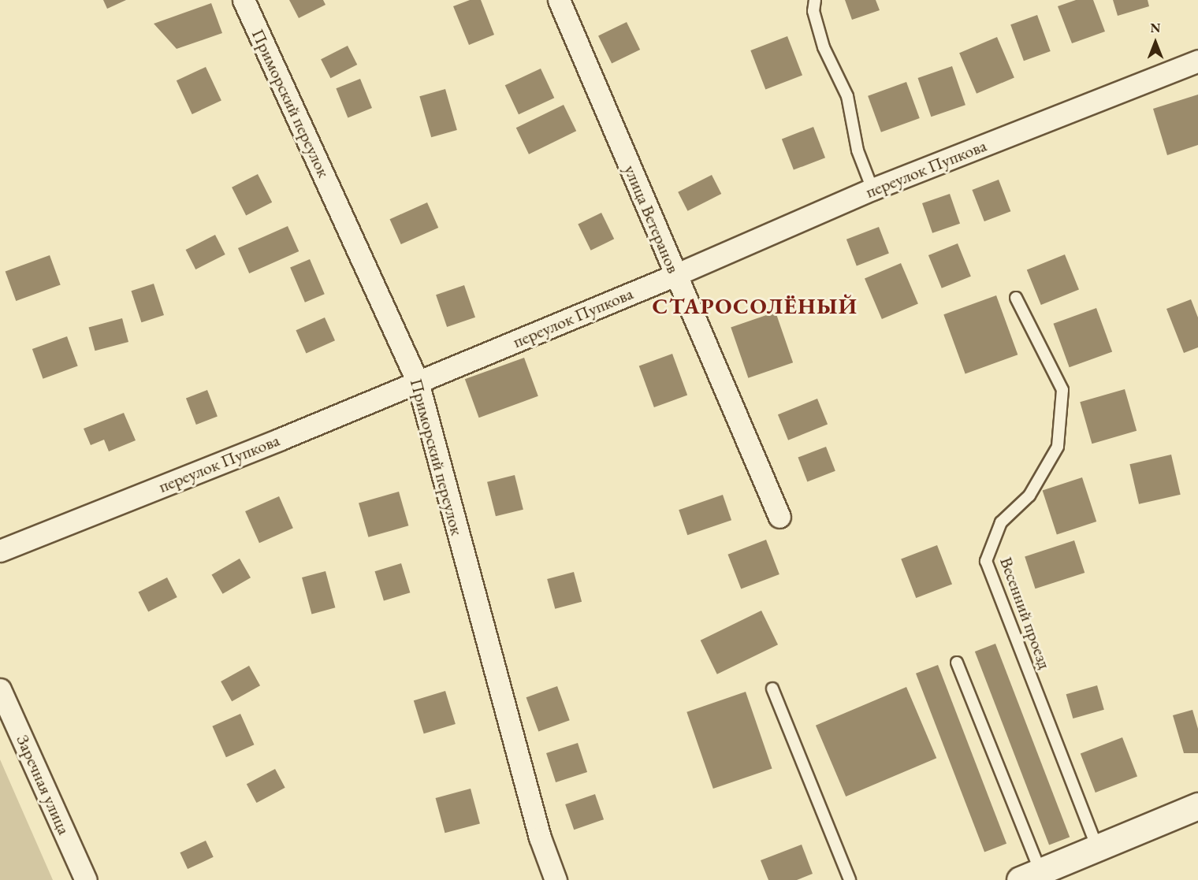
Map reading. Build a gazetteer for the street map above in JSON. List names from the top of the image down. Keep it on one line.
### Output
{"streets":{"street":["Приморский переулок","переулок Пупкова","улица Ветеранов","Заречная улица"],"lane":["Весенний проезд"]},"crossings":[["Приморский переулок","переулок Пупкова"],["переулок Пупкова","улица Ветеранов"]],"districts":["СТАРОCОЛЁНЫЙ"],"north":"top"}
